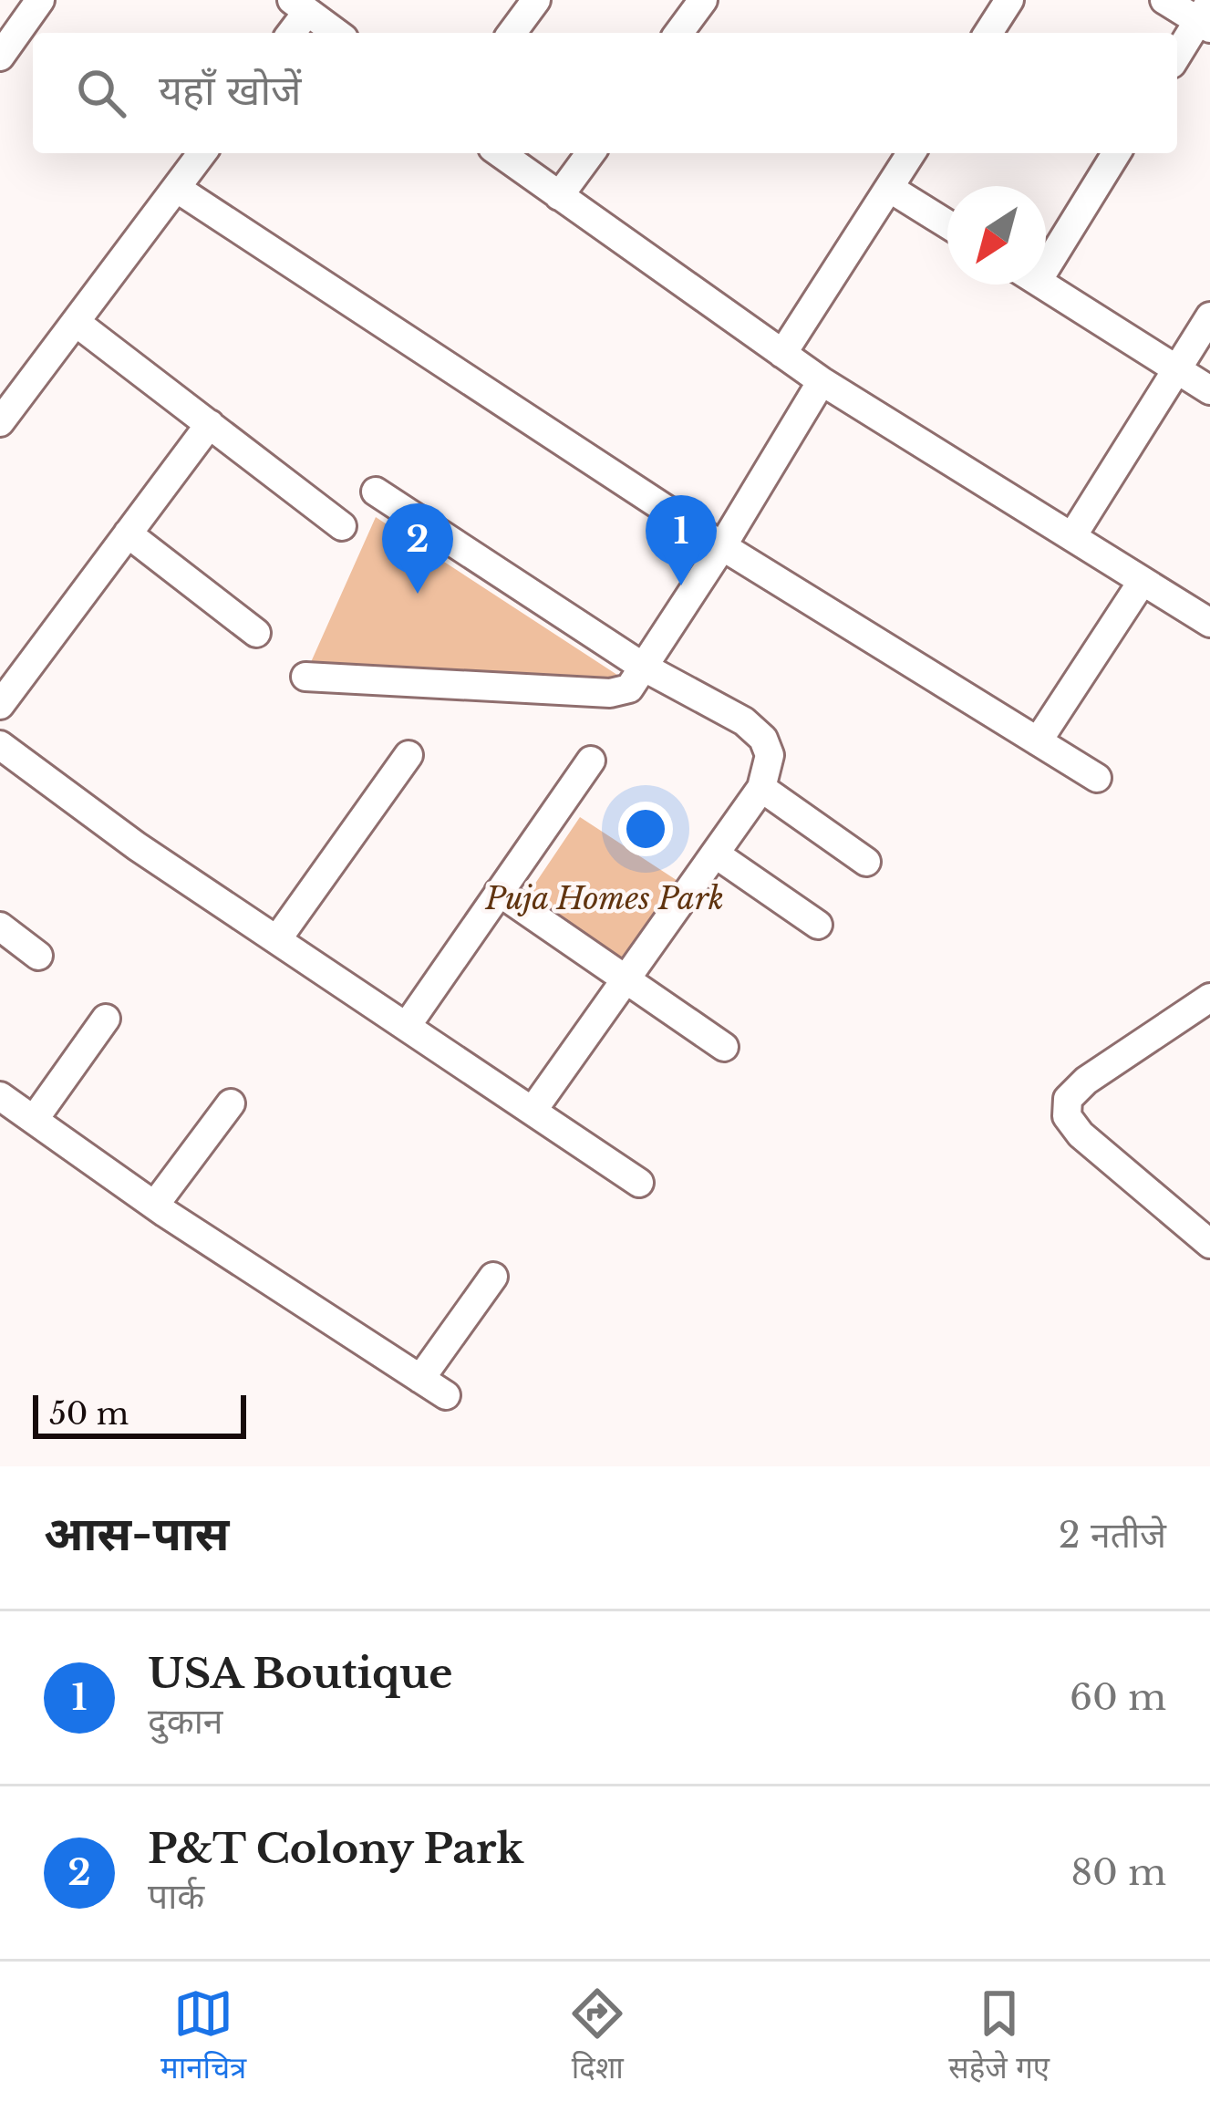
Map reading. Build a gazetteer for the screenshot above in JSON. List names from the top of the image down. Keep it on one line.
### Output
{"parks":["Puja Homes Park"],"scale_bar":"50 m","north":"bottom left","page":{"search":"यहाँ खोजें","pins":["1","2"],"scale":"50 m","heading":["आस-पास","2 नतीजे"],"list":[{"mark":"1","name":"USA Boutique","note":"दुकान","value":"60 m"},{"mark":"2","name":"P&T Colony Park","note":"पार्क","value":"80 m"}],"nav":["मानचित्र","दिशा","सहेजे गए"]}}
